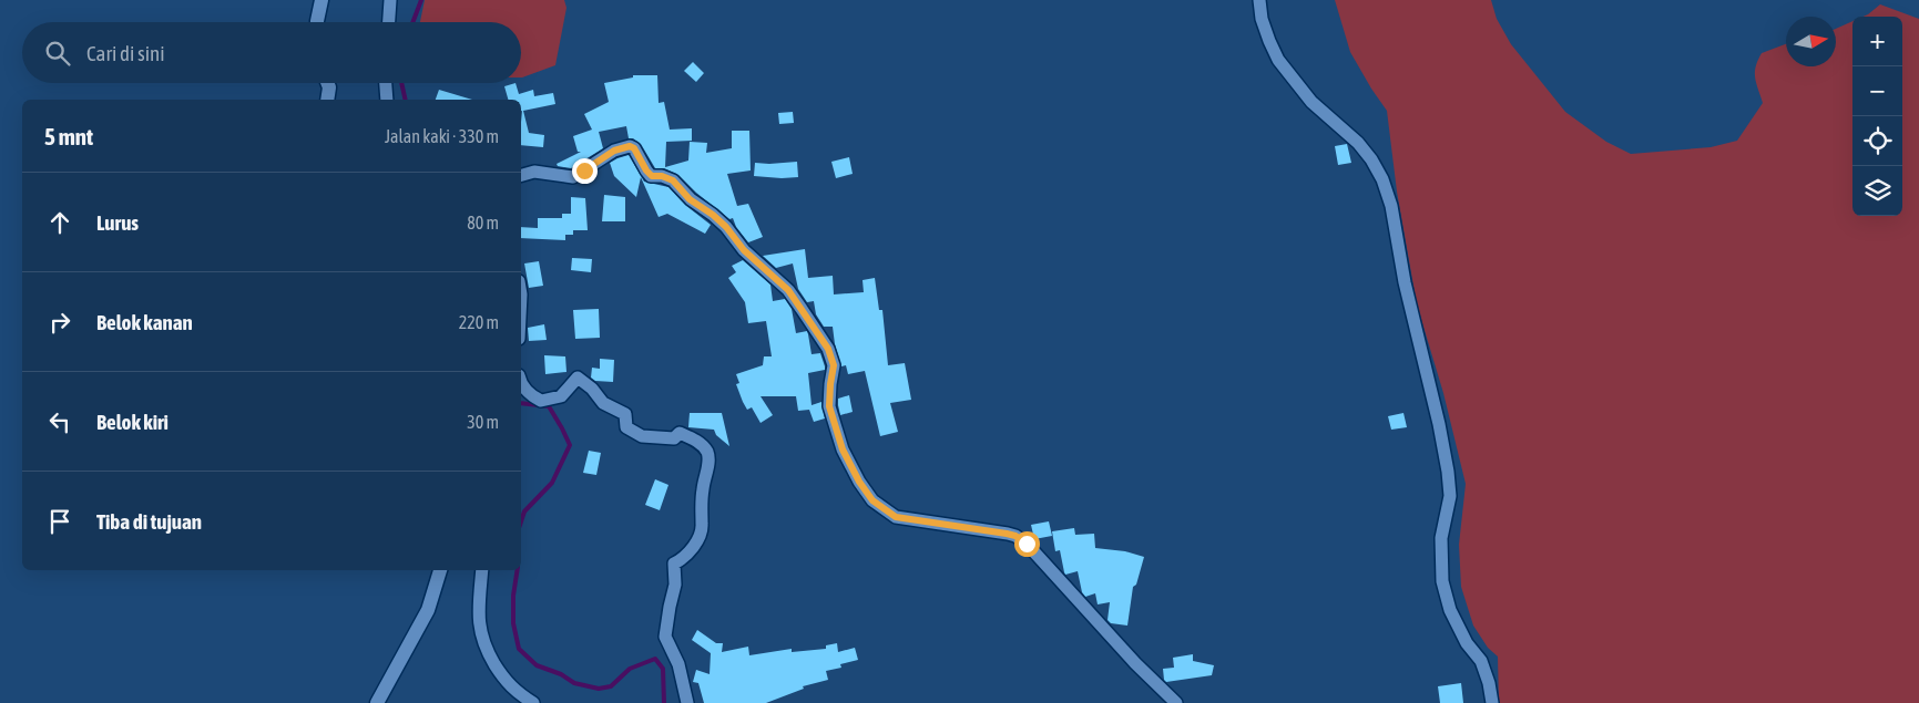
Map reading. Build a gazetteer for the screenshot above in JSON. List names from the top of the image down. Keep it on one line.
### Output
{"north":"right","page":{"map_buttons":["+","−"],"search":"Cari di sini","heading":["5 mnt","Jalan kaki · 330 m"],"list":[["Lurus","80 m"],["Belok kanan","220 m"],["Belok kiri","30 m"],"Tiba di tujuan"]}}
